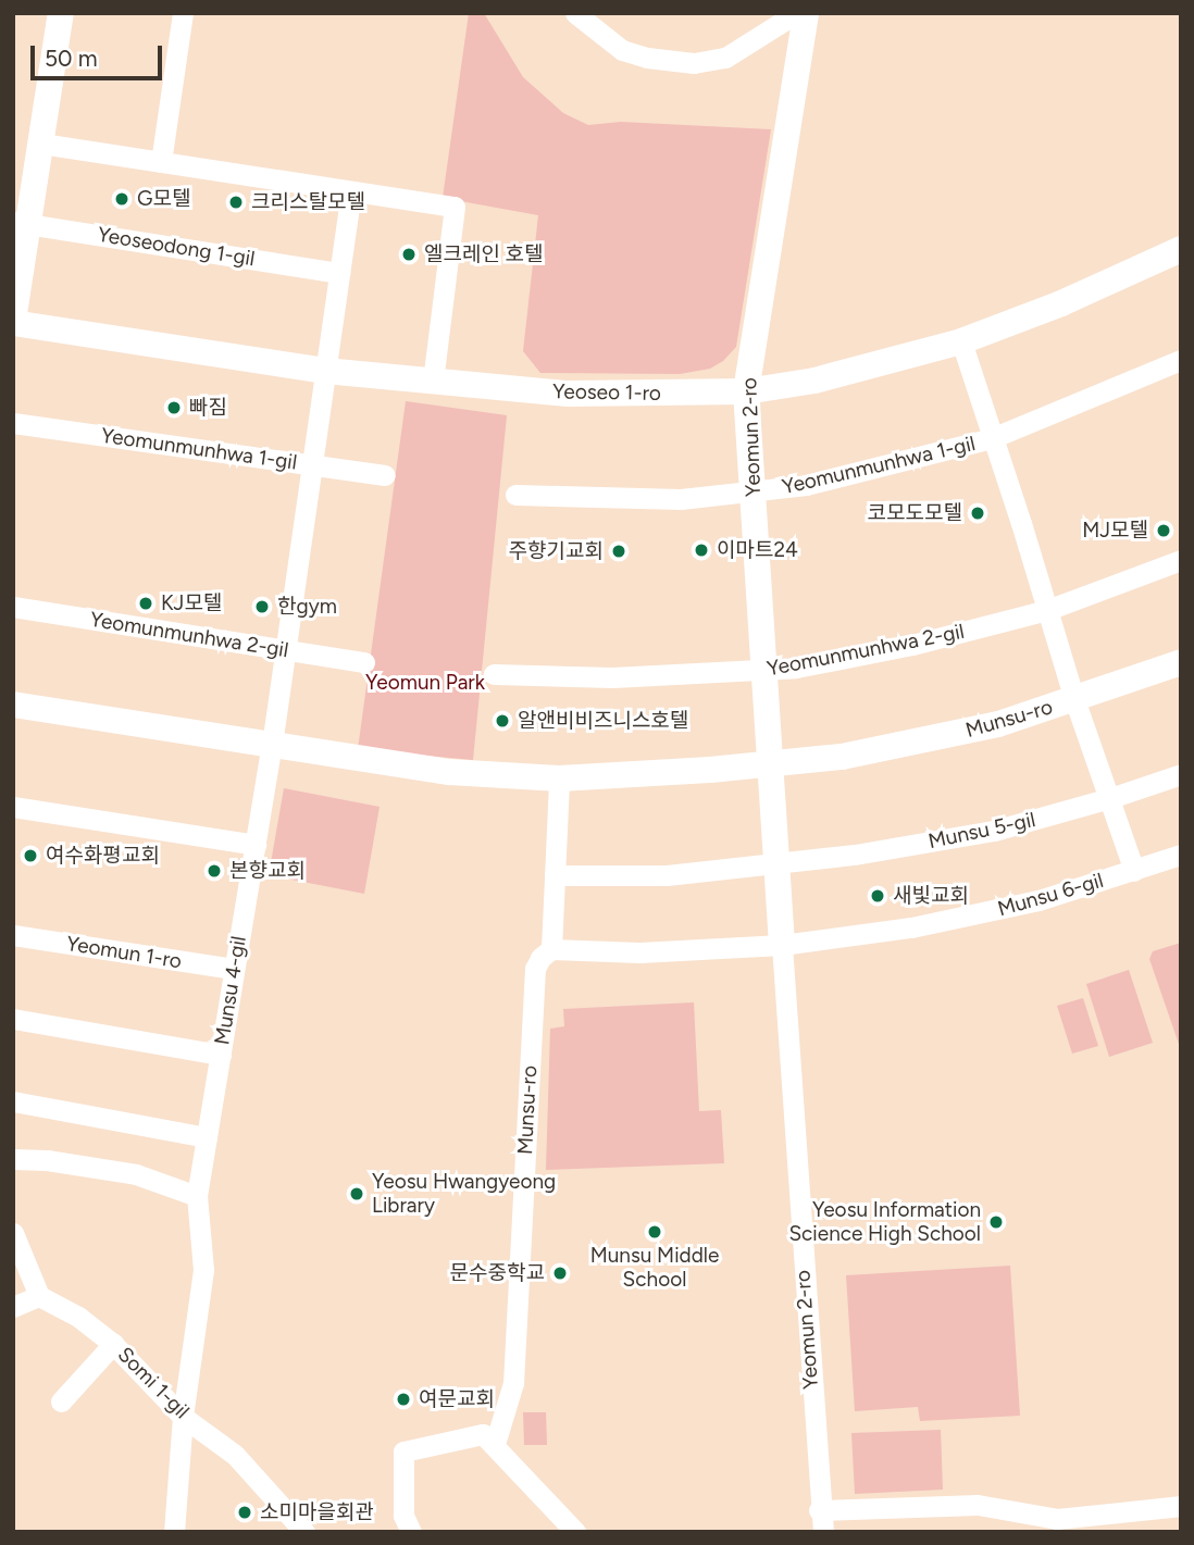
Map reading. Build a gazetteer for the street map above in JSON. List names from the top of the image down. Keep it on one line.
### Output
{"streets":{"street":["Yeoseodong 1-gil","Yeoseo 1-ro","Yeomun 2-ro","Yeomunmunhwa 1-gil","Yeomunmunhwa 2-gil","Munsu-ro","Munsu 5-gil","Munsu 6-gil","Yeomun 1-ro","Munsu 4-gil","Somi 1-gil"]},"crossings":[["Yeoseodong 1-gil","Munsu 4-gil"],["Yeoseo 1-ro","Yeomun 2-ro"],["Yeoseo 1-ro","Munsu 4-gil"],["Yeomun 2-ro","Yeomunmunhwa 1-gil"],["Yeomun 2-ro","Yeomunmunhwa 2-gil"],["Yeomun 2-ro","Munsu-ro"],["Yeomun 2-ro","Munsu 5-gil"],["Yeomun 2-ro","Munsu 6-gil"],["Yeomunmunhwa 1-gil","Munsu 4-gil"],["Yeomunmunhwa 2-gil","Munsu 4-gil"],["Munsu-ro","Munsu 4-gil"],["Yeomun 1-ro","Munsu 4-gil"],["Munsu 4-gil","Somi 1-gil"]],"parks":["Yeomun Park"],"places":["G모텔","크리스탈모텔","엘크레인 호텔","빠짐","코모도모텔","MJ모텔","이마트24","주향기교회","KJ모텔","한gym","알앤비비즈니스호텔","여수화평교회","본향교회","새빛교회","Yeosu Hwangyeong Library","Yeosu Information Science High School","Munsu Middle School","문수중학교","여문교회","소미마을회관"],"scale_bar":"50 m"}
